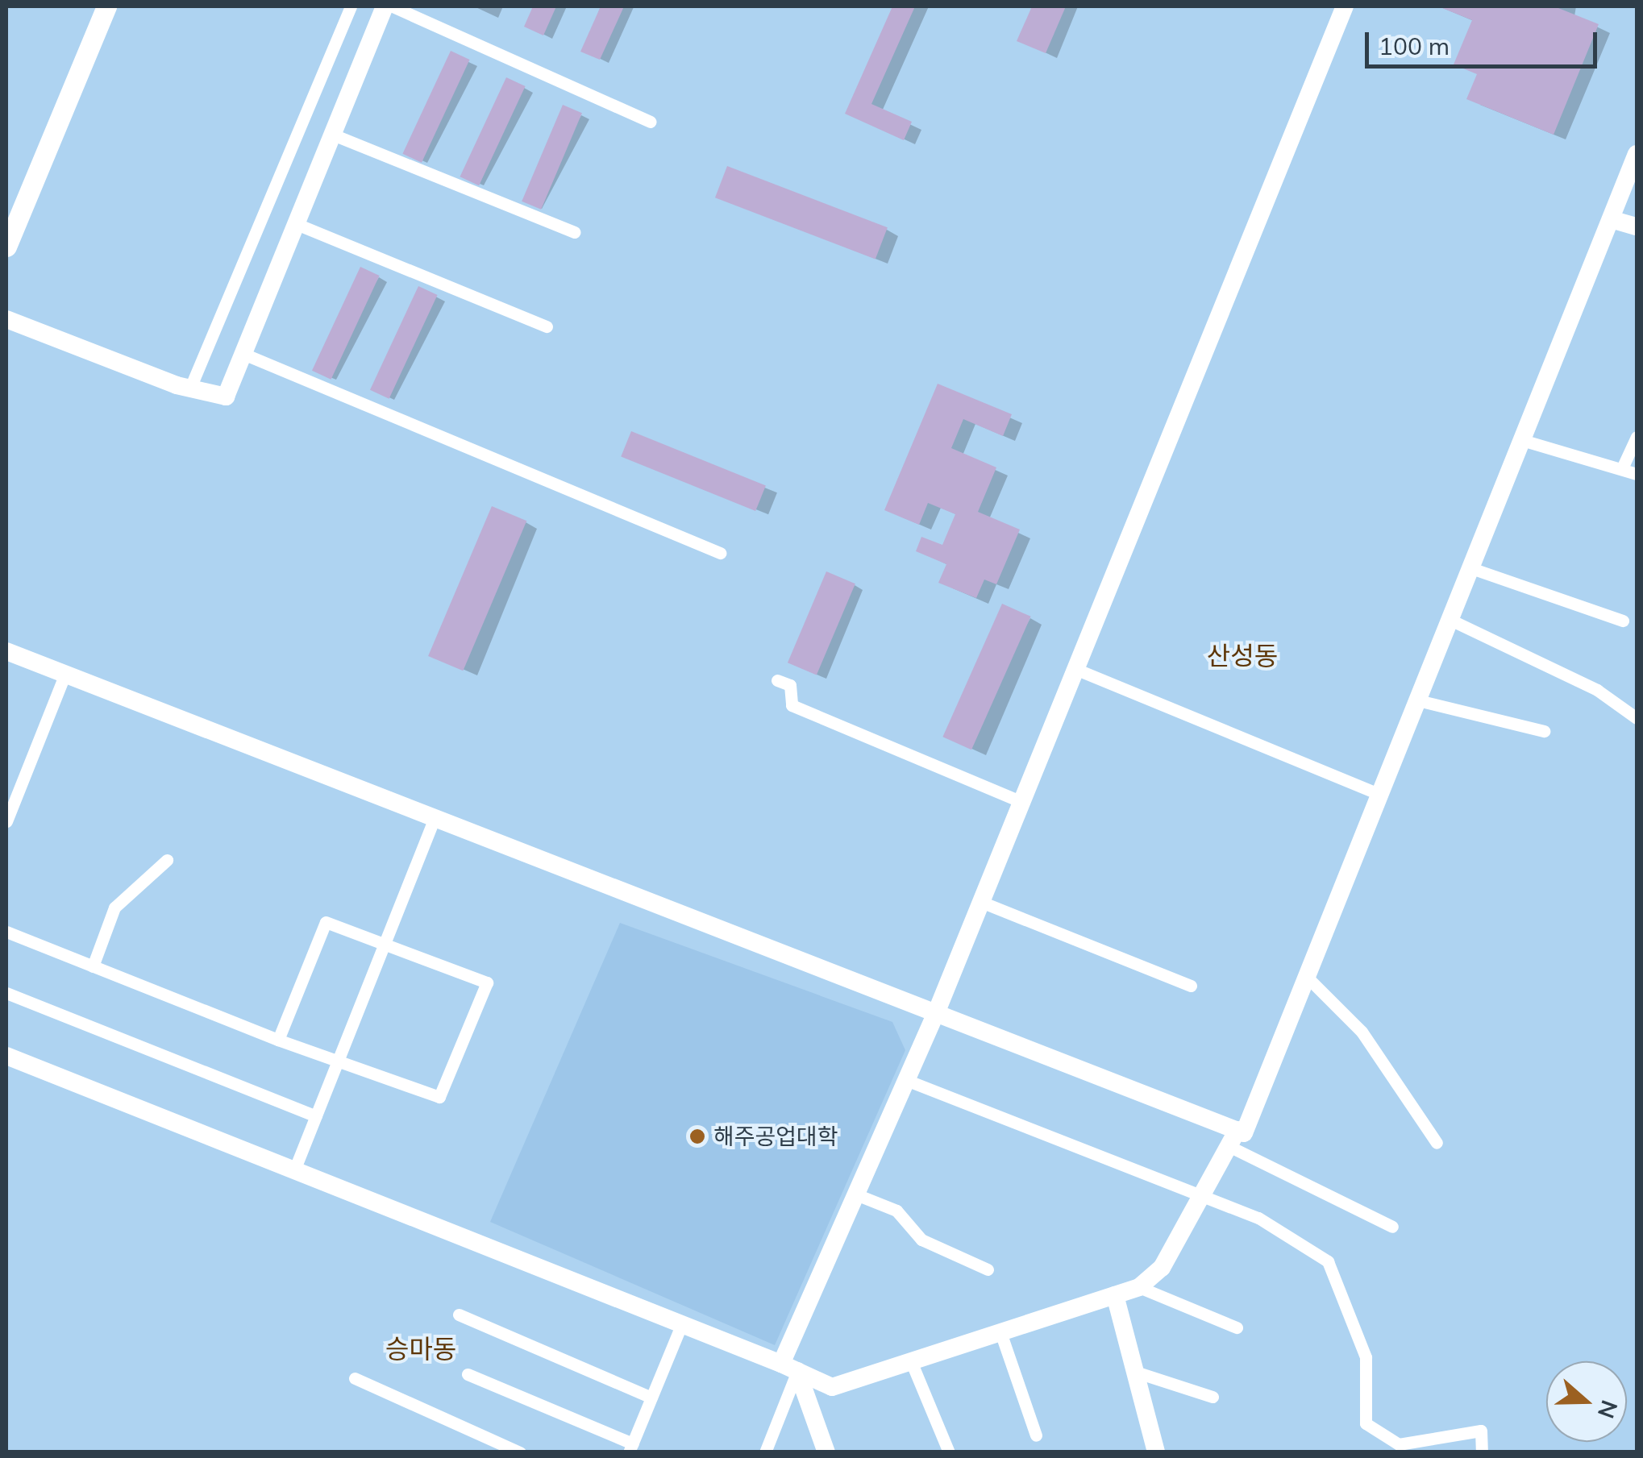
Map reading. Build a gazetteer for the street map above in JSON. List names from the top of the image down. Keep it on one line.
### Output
{"districts":["산성동","승마동"],"places":["해주공업대학"],"scale_bar":"100 m","north":"right"}
